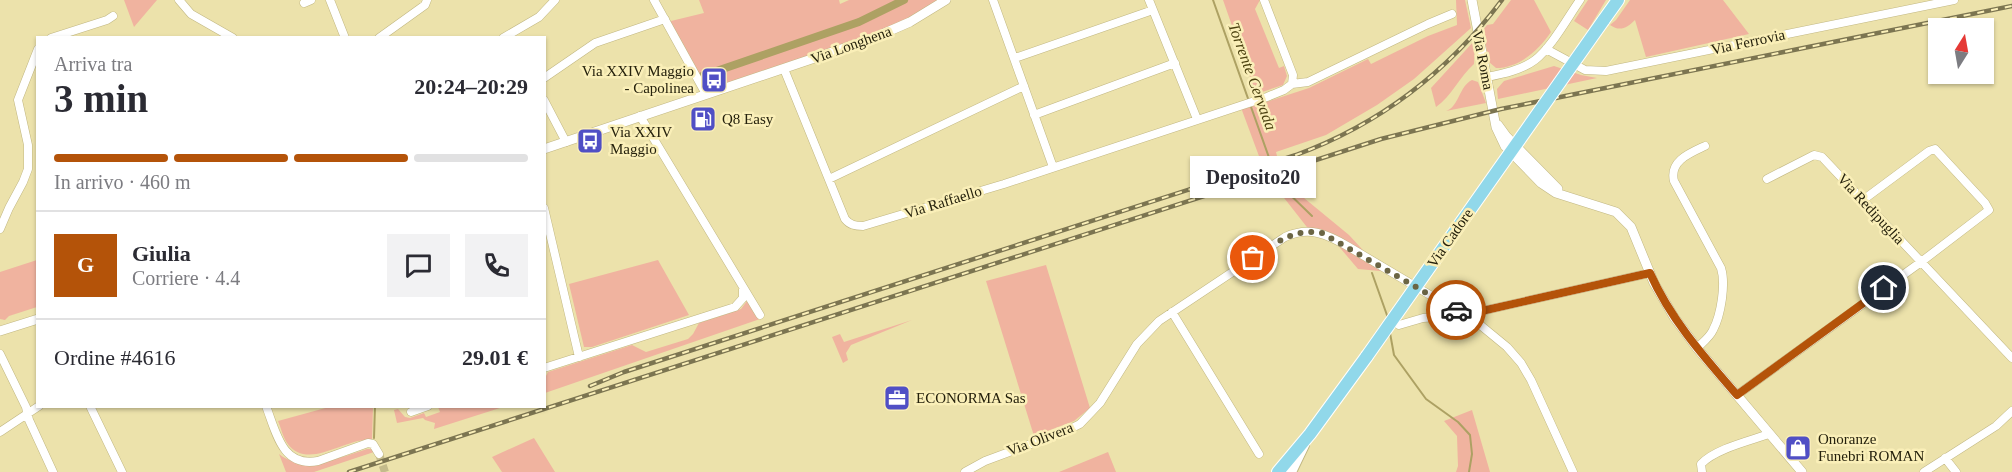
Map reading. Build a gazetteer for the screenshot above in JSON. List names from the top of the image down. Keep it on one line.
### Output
{"streets":{"main road":["Via Cadore"],"street":["Via Ferrovia","Via Longhena","Via Roma","Via Raffaello","Via Redipuglia","Via Olivera"]},"crossings":[["Via Longhena","Via Raffaello"]],"water":["Torrente Cervada"],"places":{"bus stop":["Via XXIV Maggio - Capolinea","Via XXIV Maggio"],"fuel station":["Q8 Easy"],"other":["Deposito20"],"office":["ECONORMA Sas"],"shop":["Onoranze Funebri ROMAN"]},"north":"top","page":{"heading":["3 min","Arriva tra","20:24–20:29"],"panel":["Giulia","Corriere · 4.4","Ordine #4616","29.01 €"],"bar":"In arrivo · 460 m","bubble":"Deposito20","round":"G"}}
